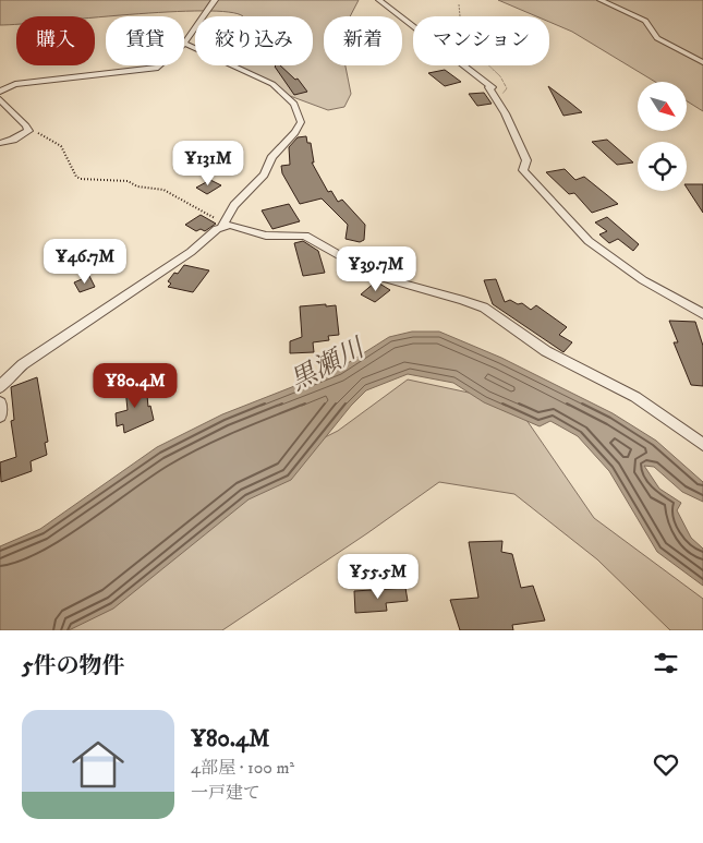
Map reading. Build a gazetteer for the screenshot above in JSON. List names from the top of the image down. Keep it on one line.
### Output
{"water":["黒瀬川"],"north":"bottom right","page":{"chip":["購入","賃貸","絞り込み","新着","マンション"],"price":["¥131M","¥46.7M","¥39.7M","¥80.4M","¥55.5M"],"heading":"5件の物件","list":[{"name":"¥80.4M","note":"4部屋 · 100 m² · 一戸建て"}]}}
